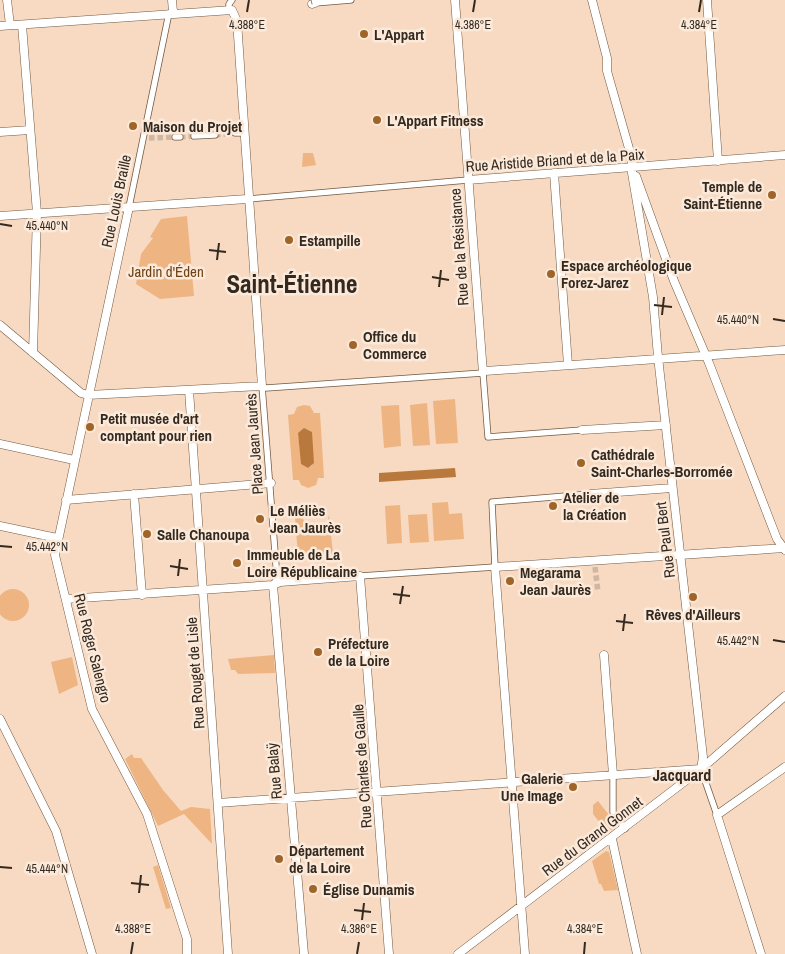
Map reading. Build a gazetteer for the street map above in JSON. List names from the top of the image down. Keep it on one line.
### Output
{"streets":{"street":["Rue Aristide Briand et de la Paix","Rue Louis Braille","Rue de la Résistance","Place Jean Jaurès","Rue Paul Bert","Rue Roger Salengro","Rue Rouget de Lisle","Rue Charles de Gaulle","Rue Balaÿ","Rue du Grand Gonnet"]},"crossings":[["Rue Aristide Briand et de la Paix","Rue de la Résistance"],["Rue Aristide Briand et de la Paix","Rue Paul Bert"],["Rue Louis Braille","Rue Roger Salengro"],["Rue de la Résistance","Place Jean Jaurès"],["Place Jean Jaurès","Rue Balaÿ"],["Rue Paul Bert","Rue du Grand Gonnet"]],"districts":["Saint-Étienne","Jacquard"],"parks":["Jardin d'Éden"],"places":["L'Appart","L'Appart Fitness","Maison du Projet","Temple de Saint-Étienne","Estampille","Espace archéologique Forez-Jarez","Office du Commerce","Petit musée d'art comptant pour rien","Cathédrale Saint-Charles-Borromée","Atelier de la Création","Le Méliès Jean Jaurès","Salle Chanoupa","Immeuble de La Loire Républicaine","Megarama Jean Jaurès","Rêves d'Ailleurs","Préfecture de la Loire","Galerie Une Image","Département de la Loire","Église Dunamis"],"coordinates":["4.388°E","4.386°E","4.384°E","45.440°N","45.442°N","45.444°N"]}
